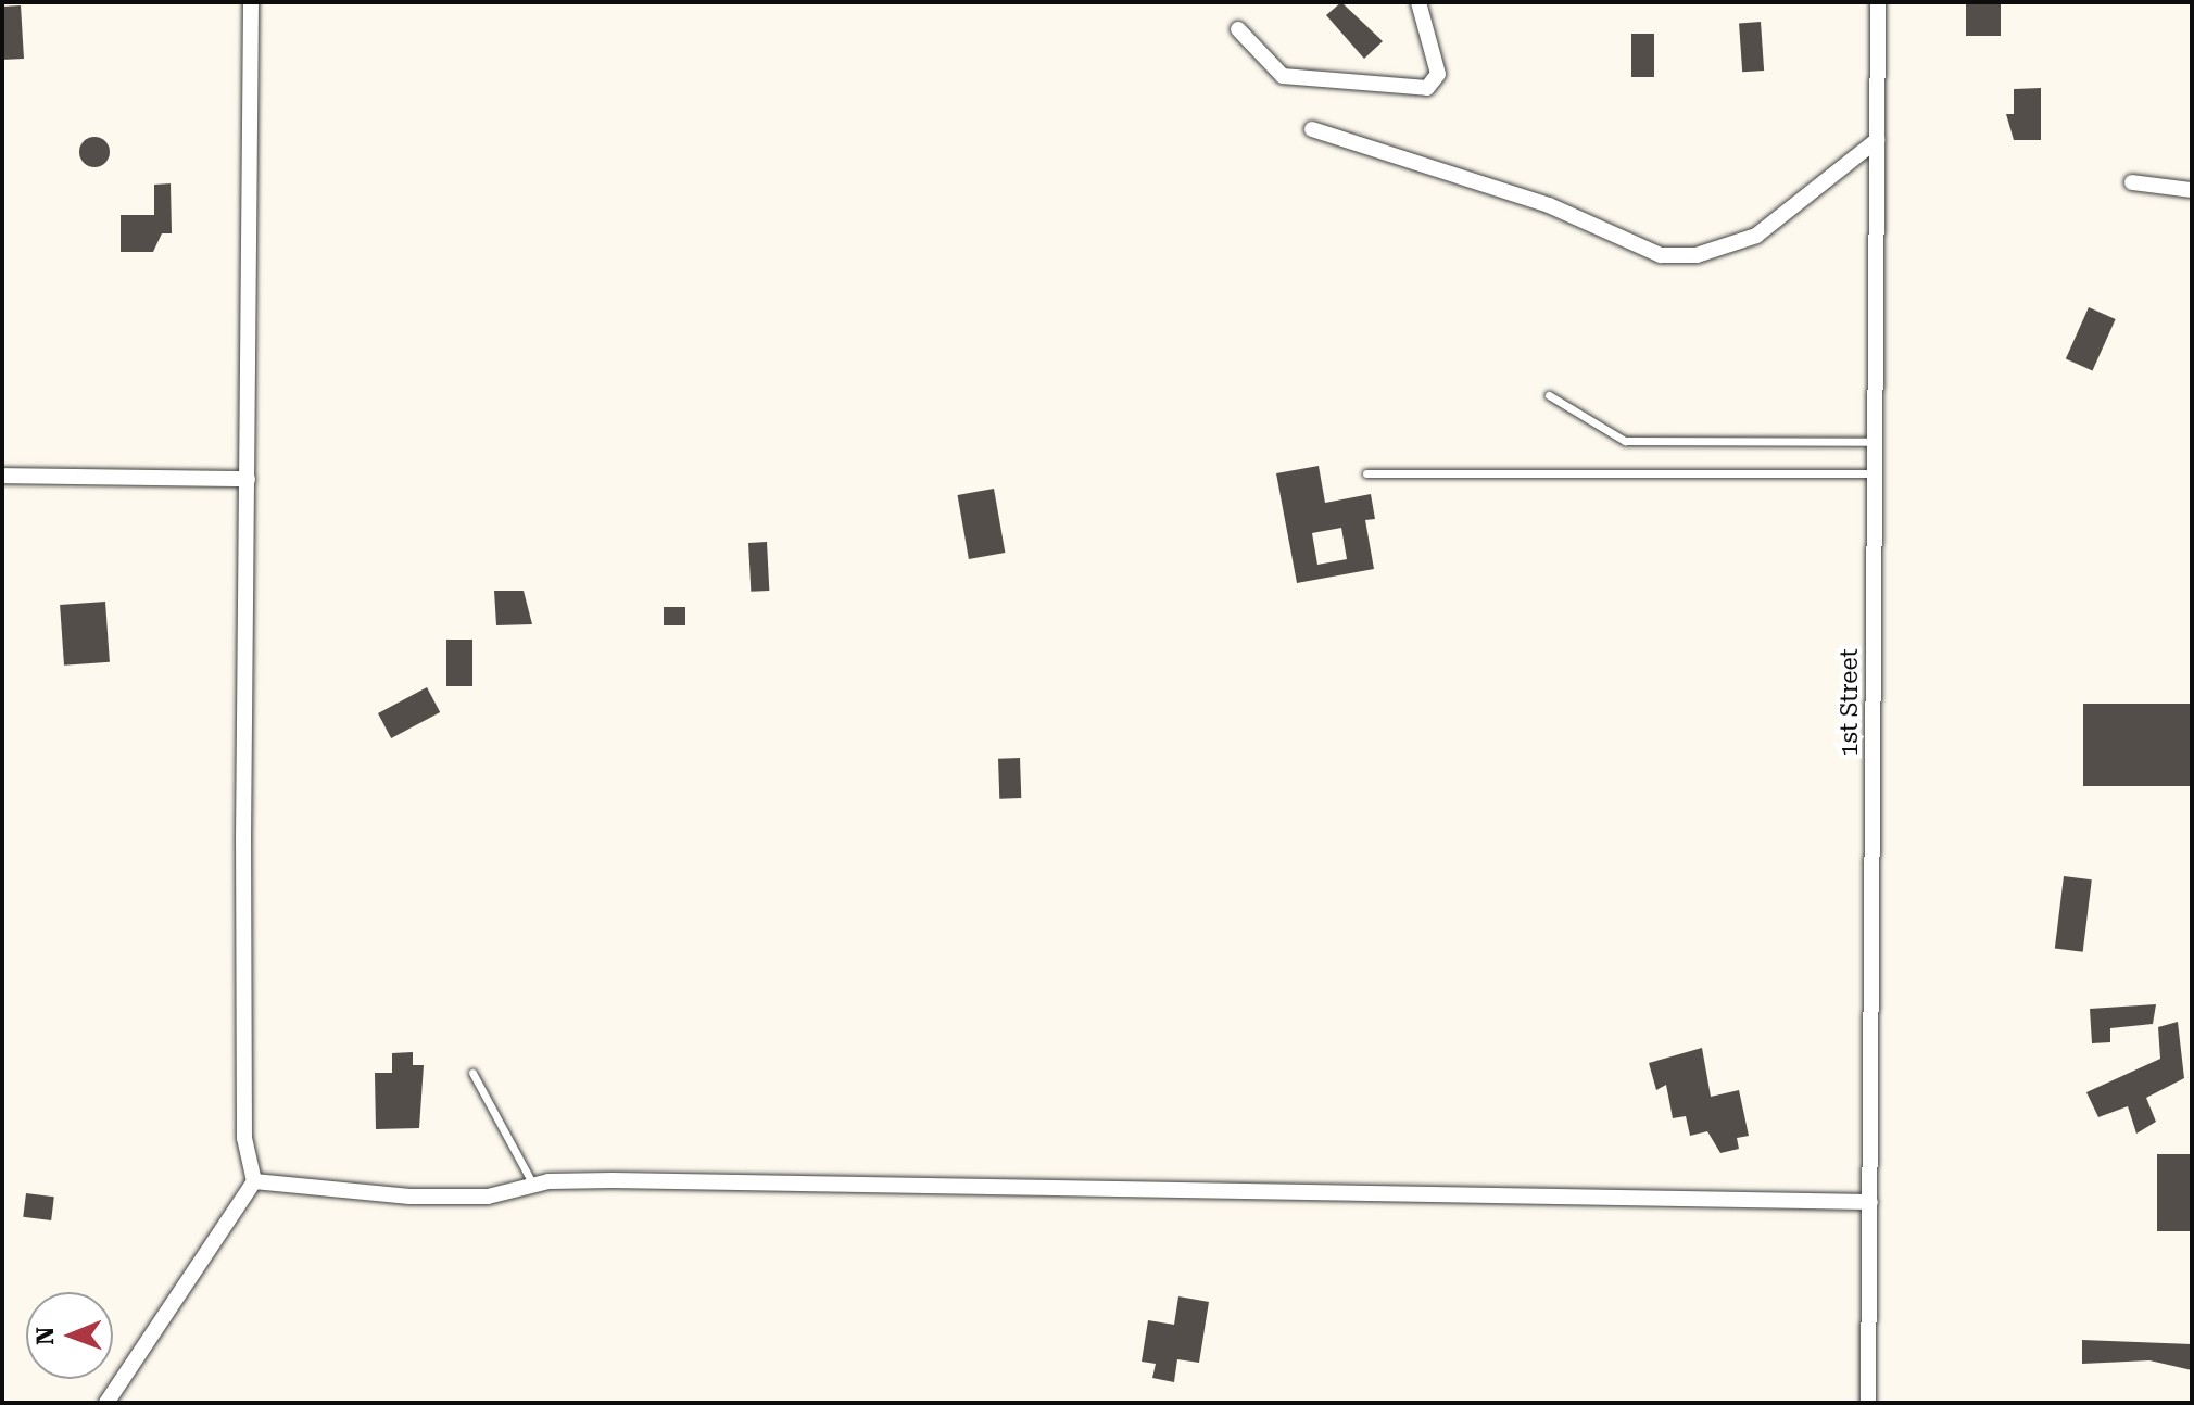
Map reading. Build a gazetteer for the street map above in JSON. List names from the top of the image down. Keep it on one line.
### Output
{"streets":{"street":["1st Street"]},"north":"left"}
